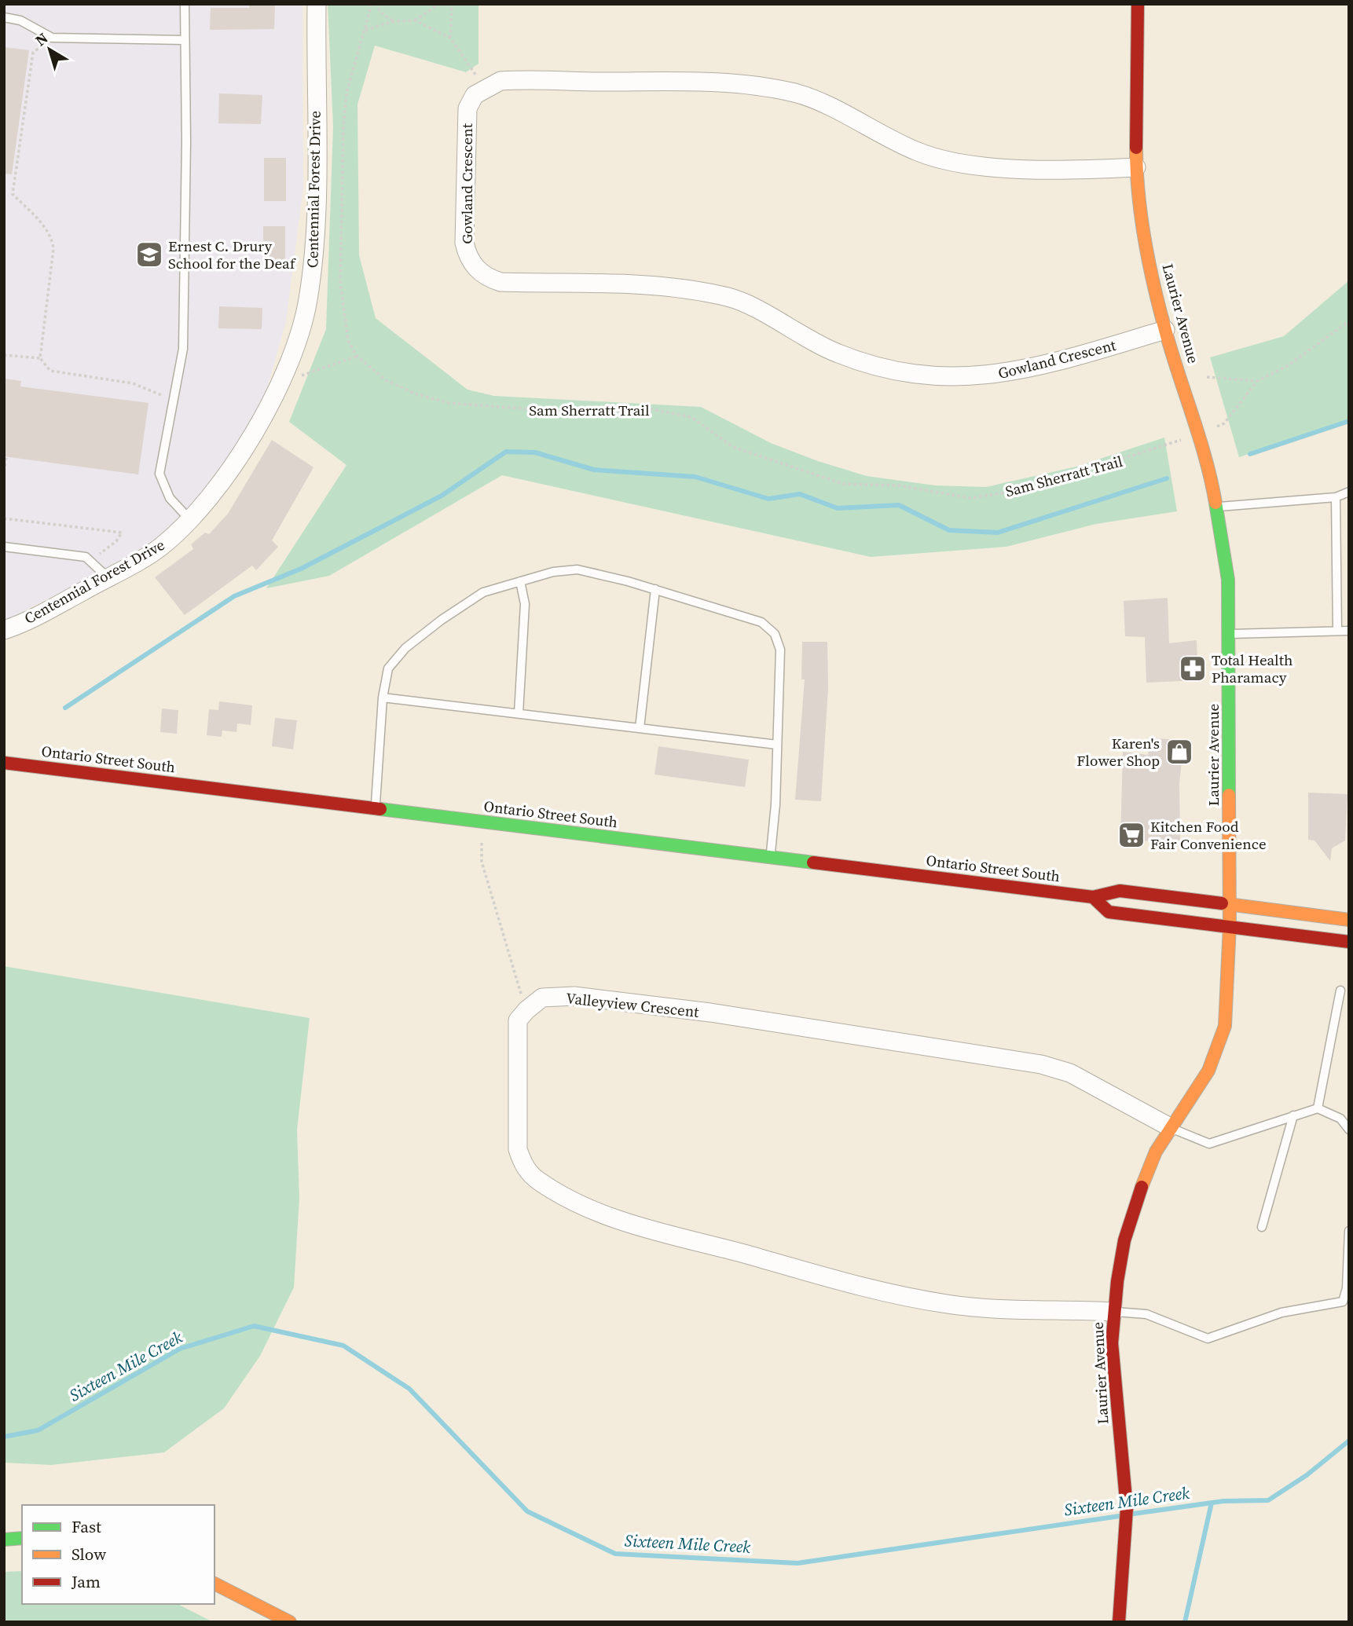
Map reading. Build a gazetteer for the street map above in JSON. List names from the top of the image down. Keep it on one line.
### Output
{"streets":{"street":["Gowland Crescent","Centennial Forest Drive","Laurier Avenue","Ontario Street South","Valleyview Crescent"],"path":["Sam Sherratt Trail"]},"crossings":[["Gowland Crescent","Laurier Avenue"],["Laurier Avenue","Sam Sherratt Trail"],["Laurier Avenue","Ontario Street South"],["Laurier Avenue","Valleyview Crescent"]],"water":["Sixteen Mile Creek"],"places":{"school or university":["Ernest C. Drury School for the Deaf"],"pharmacy":["Total Health Pharamacy"],"shop":["Karen's Flower Shop"],"supermarket":["Kitchen Food Fair Convenience"]},"legend":["Fast","Slow","Jam"],"north":"top left"}
